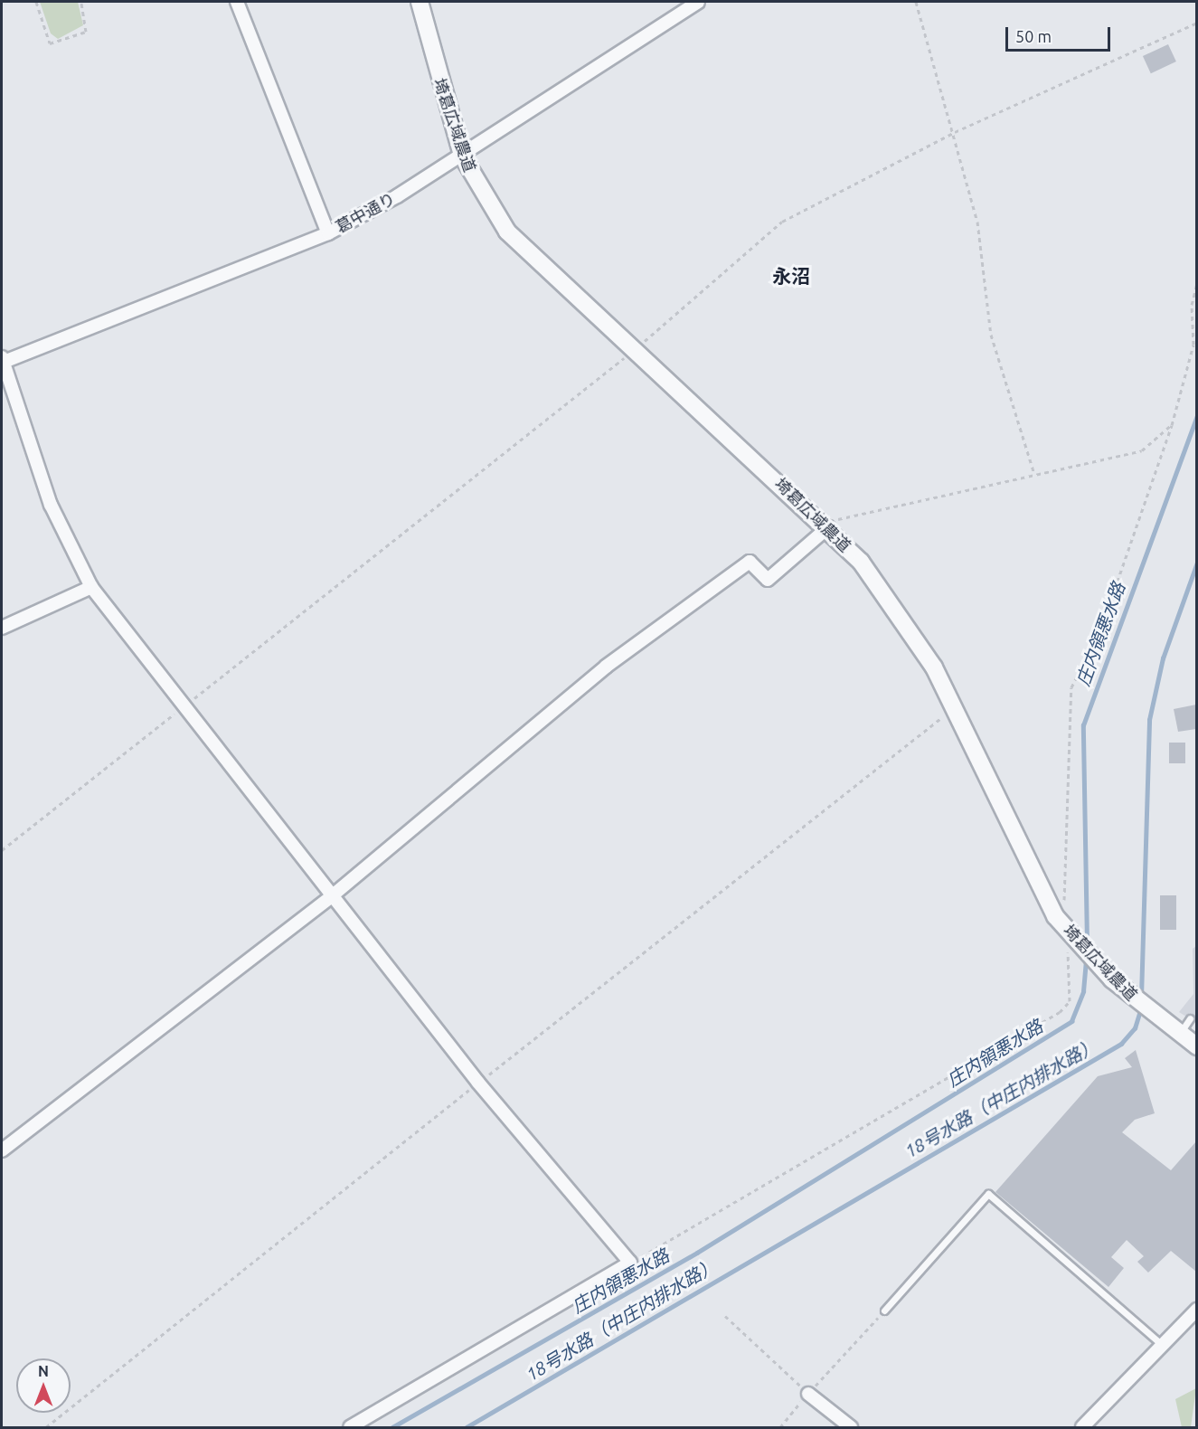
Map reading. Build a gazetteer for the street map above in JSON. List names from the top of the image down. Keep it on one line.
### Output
{"streets":{"street":["埼葛広域農道","葛中通り"]},"crossings":[["埼葛広域農道","葛中通り"]],"districts":["永沼"],"water":["庄内領悪水路","18号水路（中庄内排水路）"],"scale_bar":"50 m","north":"top"}
